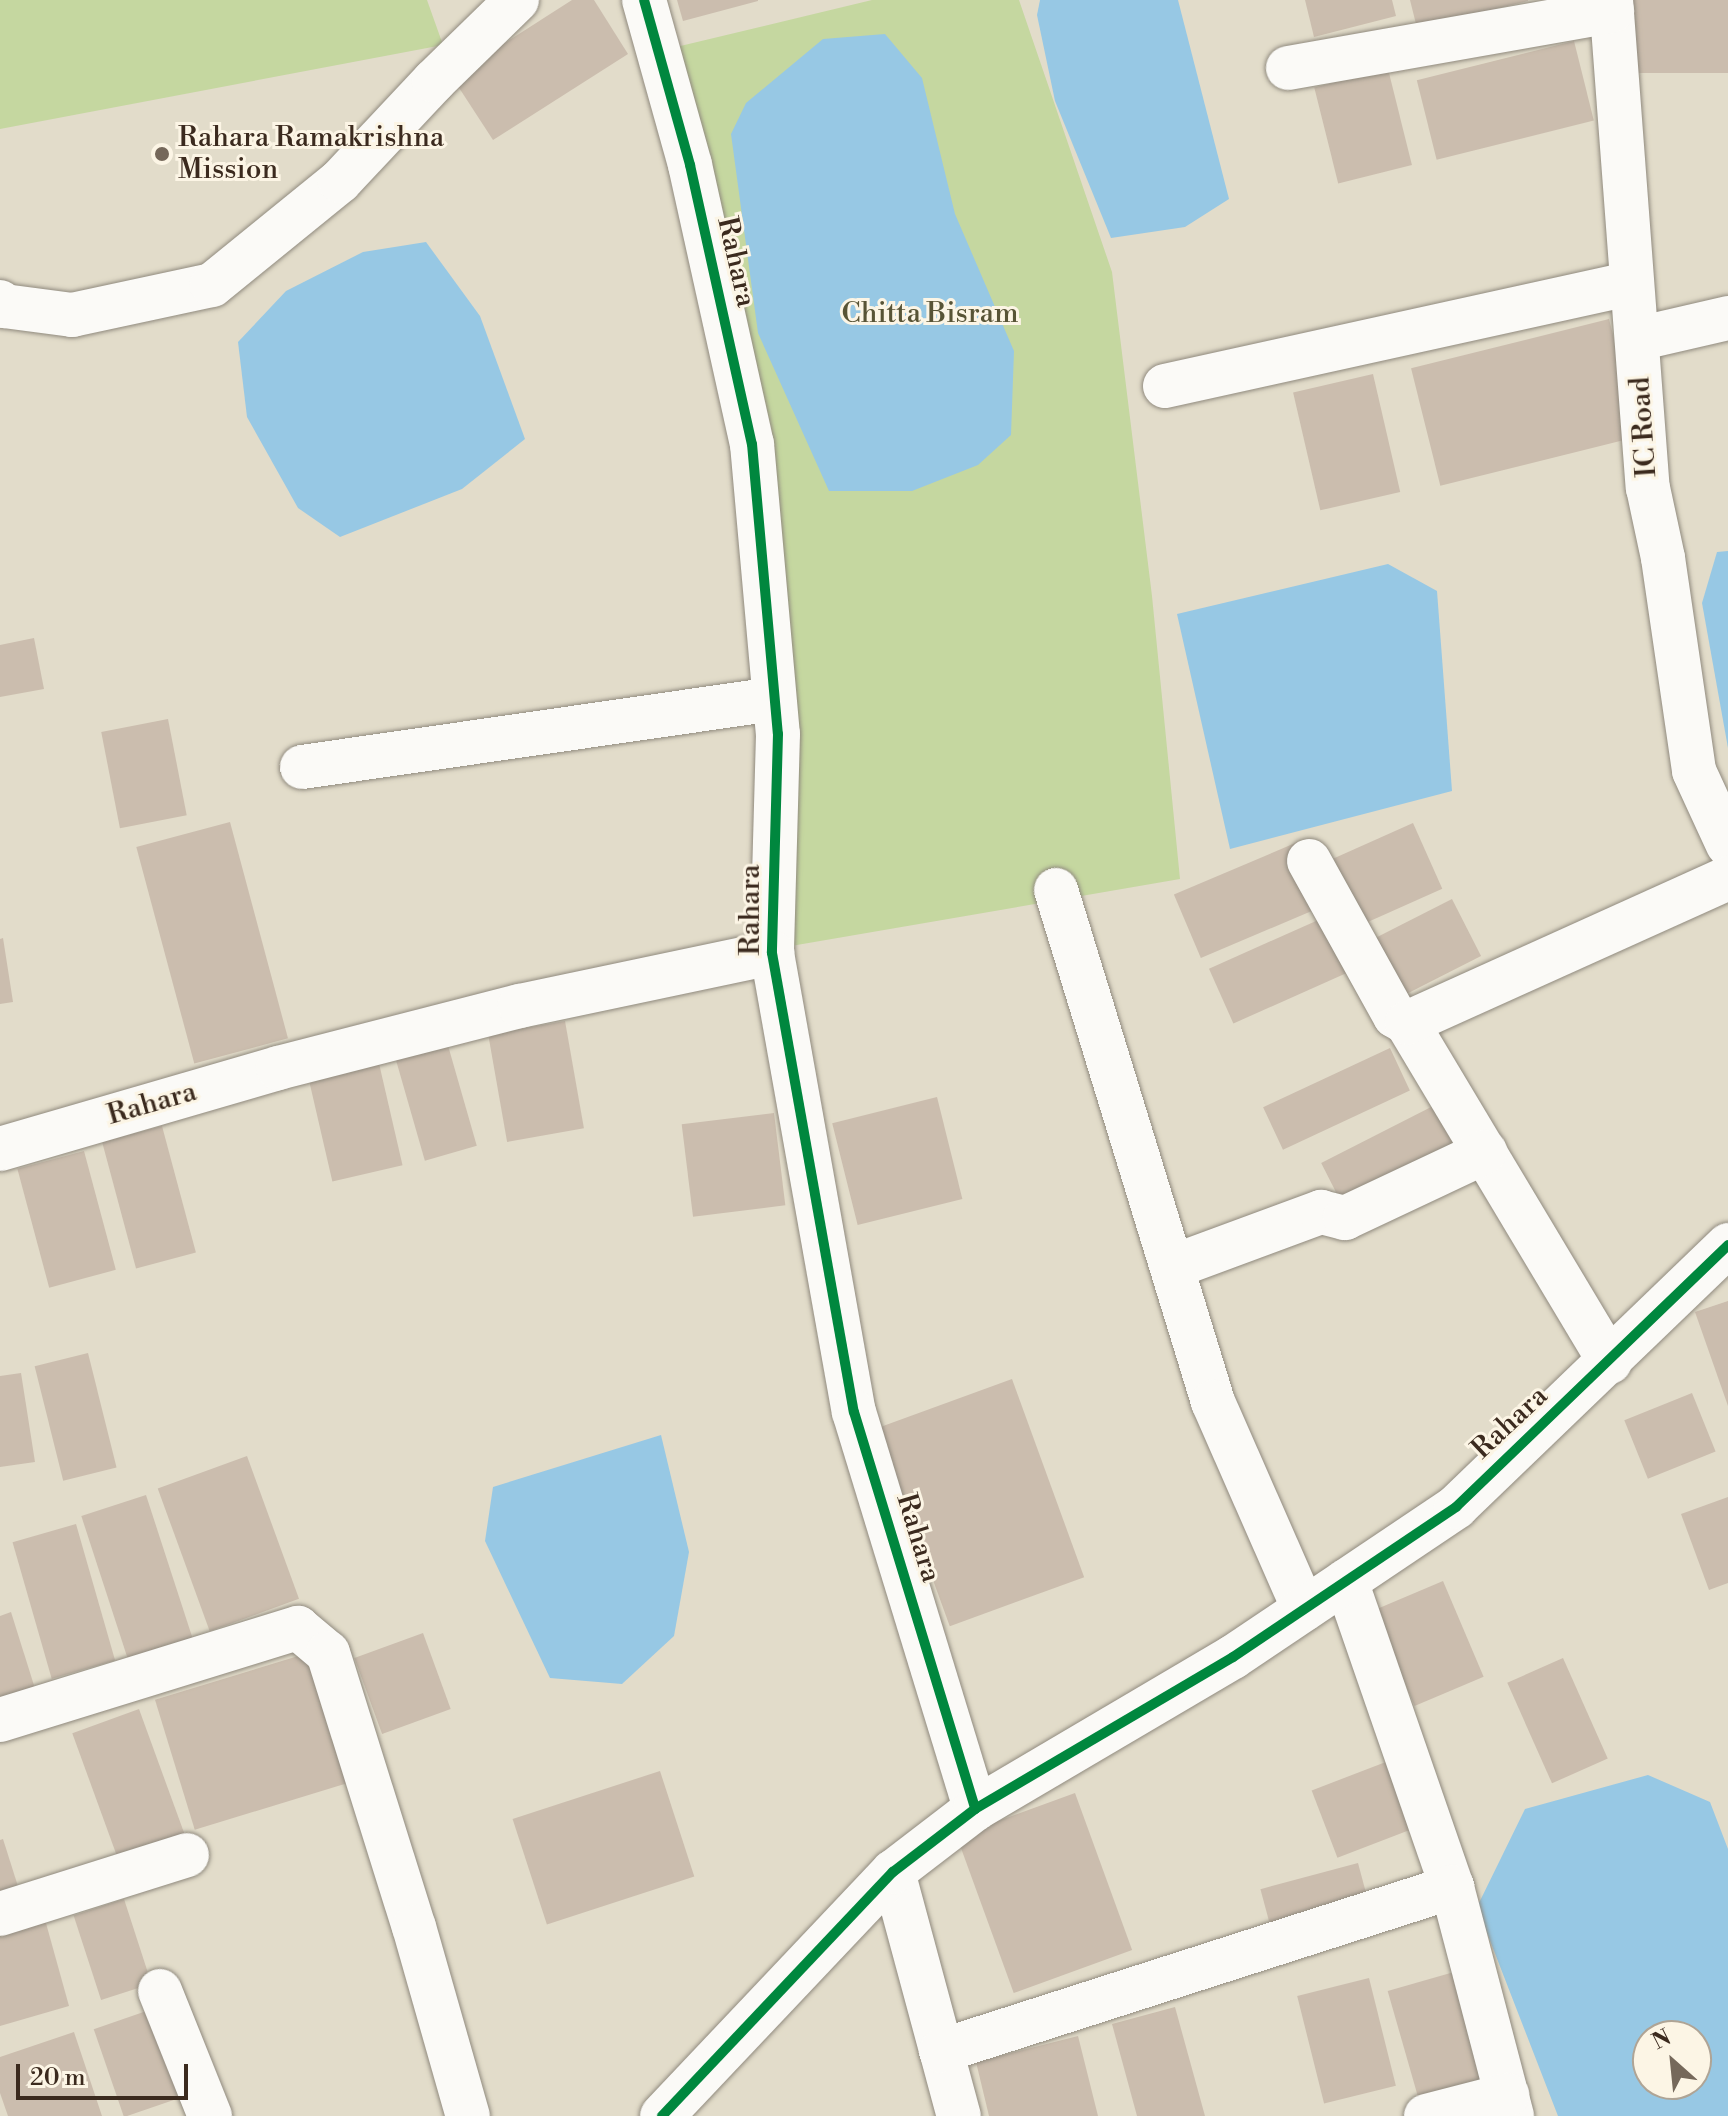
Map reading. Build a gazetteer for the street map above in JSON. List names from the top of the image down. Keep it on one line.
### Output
{"streets":{"street":["Rahara","IC Road"]},"parks":["Chitta Bisram"],"places":["Rahara Ramakrishna Mission"],"scale_bar":"20 m","north":"top left"}
